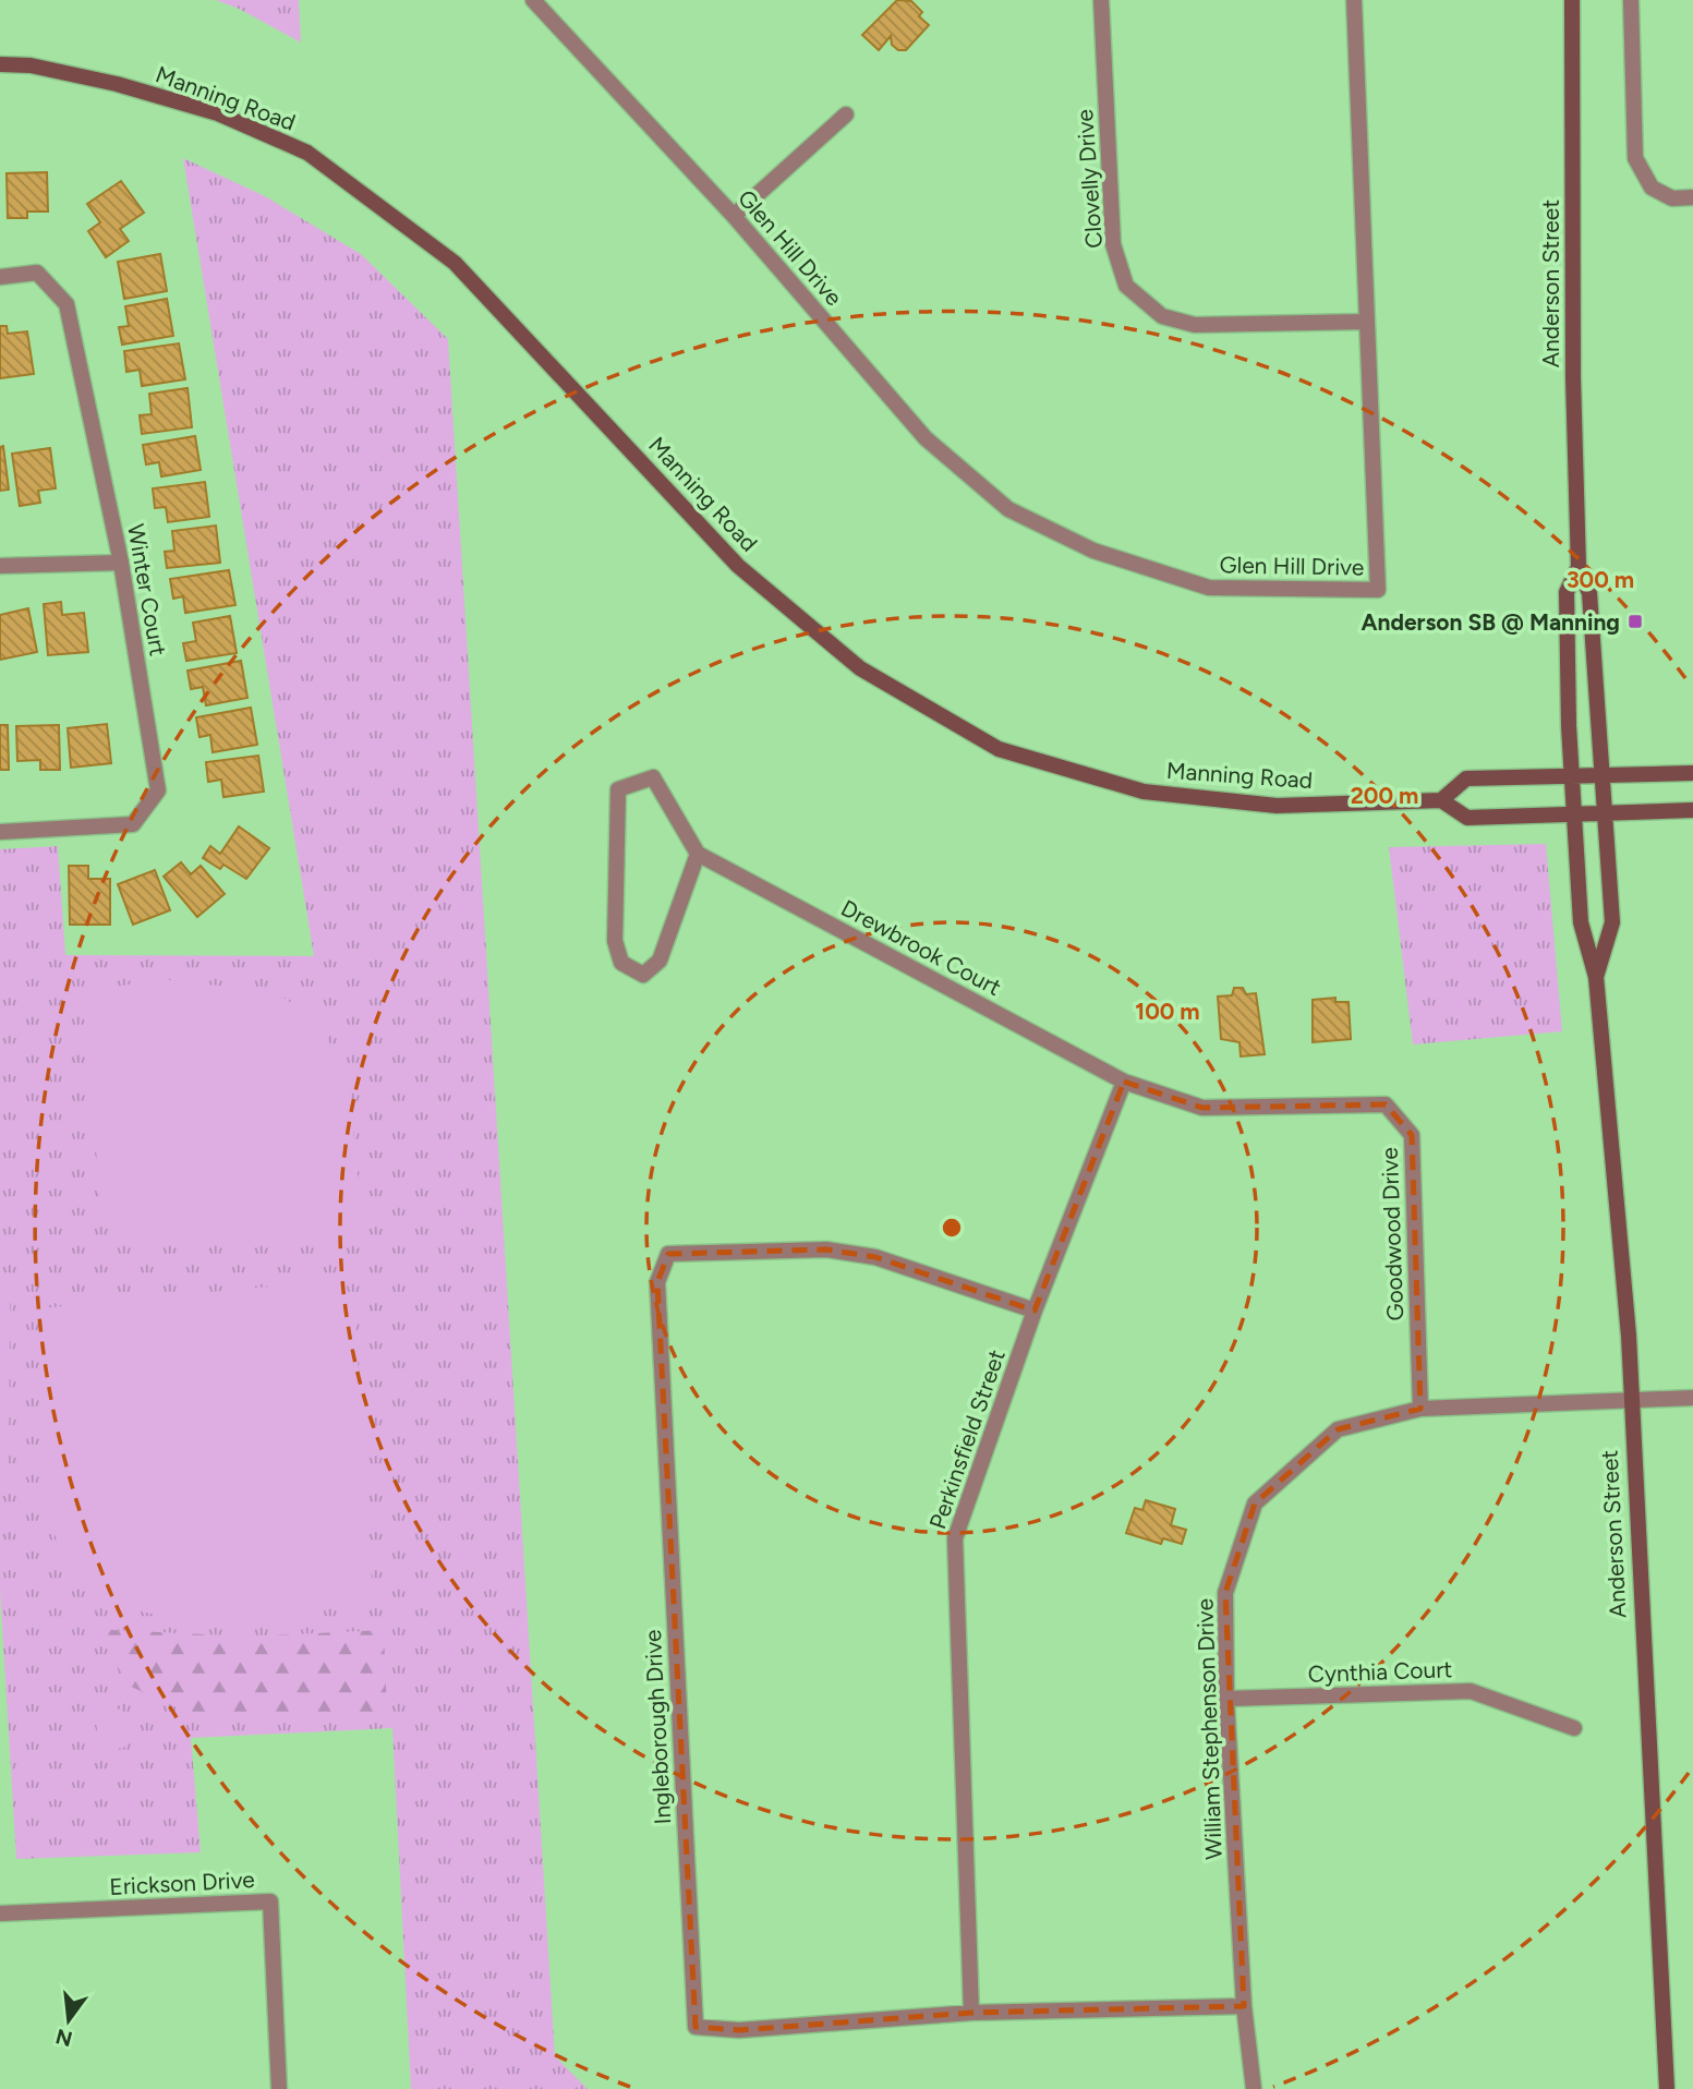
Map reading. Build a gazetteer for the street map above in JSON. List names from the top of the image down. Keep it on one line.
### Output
{"streets":{"main road":["Manning Road","Anderson Street"],"street":["Clovelly Drive","Glen Hill Drive","Winter Court","Drewbrook Court","Goodwood Drive","Perkinsfield Street","Cynthia Court","Ingleborough Drive","William Stephenson Drive","Erickson Drive"]},"crossings":[["Clovelly Drive","Glen Hill Drive"],["Anderson Street","William Stephenson Drive"],["Drewbrook Court","Goodwood Drive"],["Drewbrook Court","Perkinsfield Street"],["Goodwood Drive","Perkinsfield Street"],["Goodwood Drive","William Stephenson Drive"],["Perkinsfield Street","Ingleborough Drive"],["Cynthia Court","William Stephenson Drive"],["Ingleborough Drive","William Stephenson Drive"]],"places":{"transit":["Anderson SB @ Manning"]},"north":"bottom","rings":["300 m","200 m","100 m"]}
